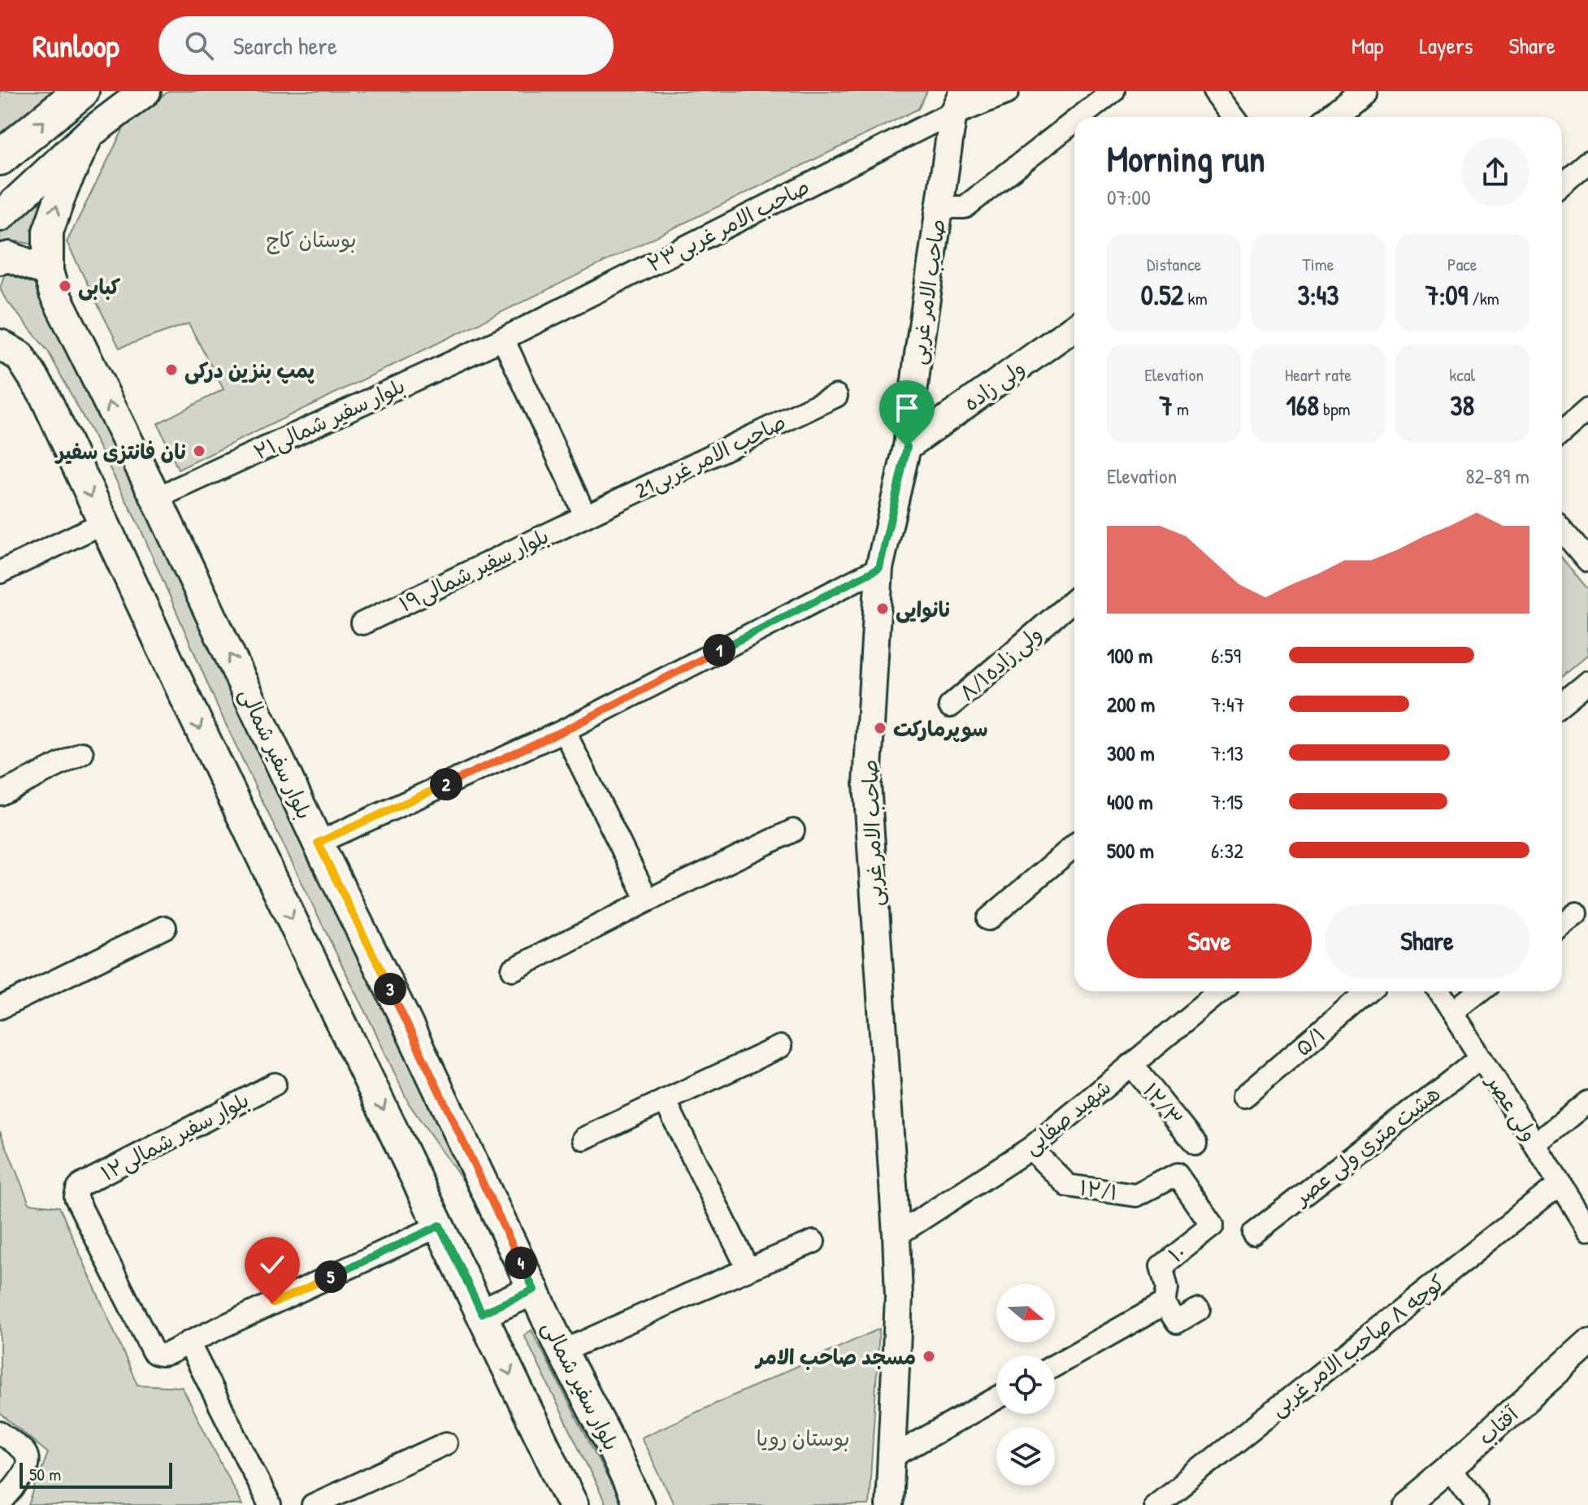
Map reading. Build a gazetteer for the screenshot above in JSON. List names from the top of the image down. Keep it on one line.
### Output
{"streets":{"main road":["بلوار سفیر شمالی"],"street":["صاحب الامر غربی۲۳","صاحب الامر غربی","ولی زاده","بلوار سفیر شمالی۲۱","21صاحب الامر غربی","بلوار سفیر شمالی۱۹","ولی زاده۸/۱","۵/۱","۱۲/۳","ولی عصر","شهید صفایی","بلوار سفیر شمالی۱۲","هشت متری ولی عصر","۱۲/۱","۱۰","کوچه ۸ صاحب الامر غربی","آفتاب"]},"crossings":[["صاحب الامر غربی۲۳","صاحب الامر غربی"],["صاحب الامر غربی۲۳","بلوار سفیر شمالی۲۱"],["صاحب الامر غربی","ولی زاده"],["صاحب الامر غربی","شهید صفایی"],["بلوار سفیر شمالی۲۱","بلوار سفیر شمالی"],["21صاحب الامر غربی","بلوار سفیر شمالی۱۹"],["۱۲/۳","شهید صفایی"],["ولی عصر","هشت متری ولی عصر"],["ولی عصر","کوچه ۸ صاحب الامر غربی"],["شهید صفایی","۱۲/۱"],["۱۲/۱","۱۰"]],"parks":["بوستان کاج","بوستان رویا"],"places":["کبابی","پمپ بنزین درکی","نان فانتزی سفیر","نانوایی","سوپرمارکت","مسجد صاحب الامر"],"scale_bar":"50 m","north":"right","page":{"header":"Runloop","search":"Search here","nav":["Map","Layers","Share"],"heading":["Morning run","07:00"],"stats":[["Distance","0.52 km"],["Time","3:43"],["Pace","7:09 /km"],["Elevation","7 m"],["Heart rate","168 bpm"],["kcal","38"]],"chart":["Elevation","82–89 m"],"list":[{"name":"100 m","note":"6:59"},{"name":"200 m","note":"7:47"},{"name":"300 m","note":"7:13"},{"name":"400 m","note":"7:15"},{"name":"500 m","note":"6:32"}],"pins":["1","2","3","4","5"],"buttons":["Save","Share"],"scale":"50 m"}}
